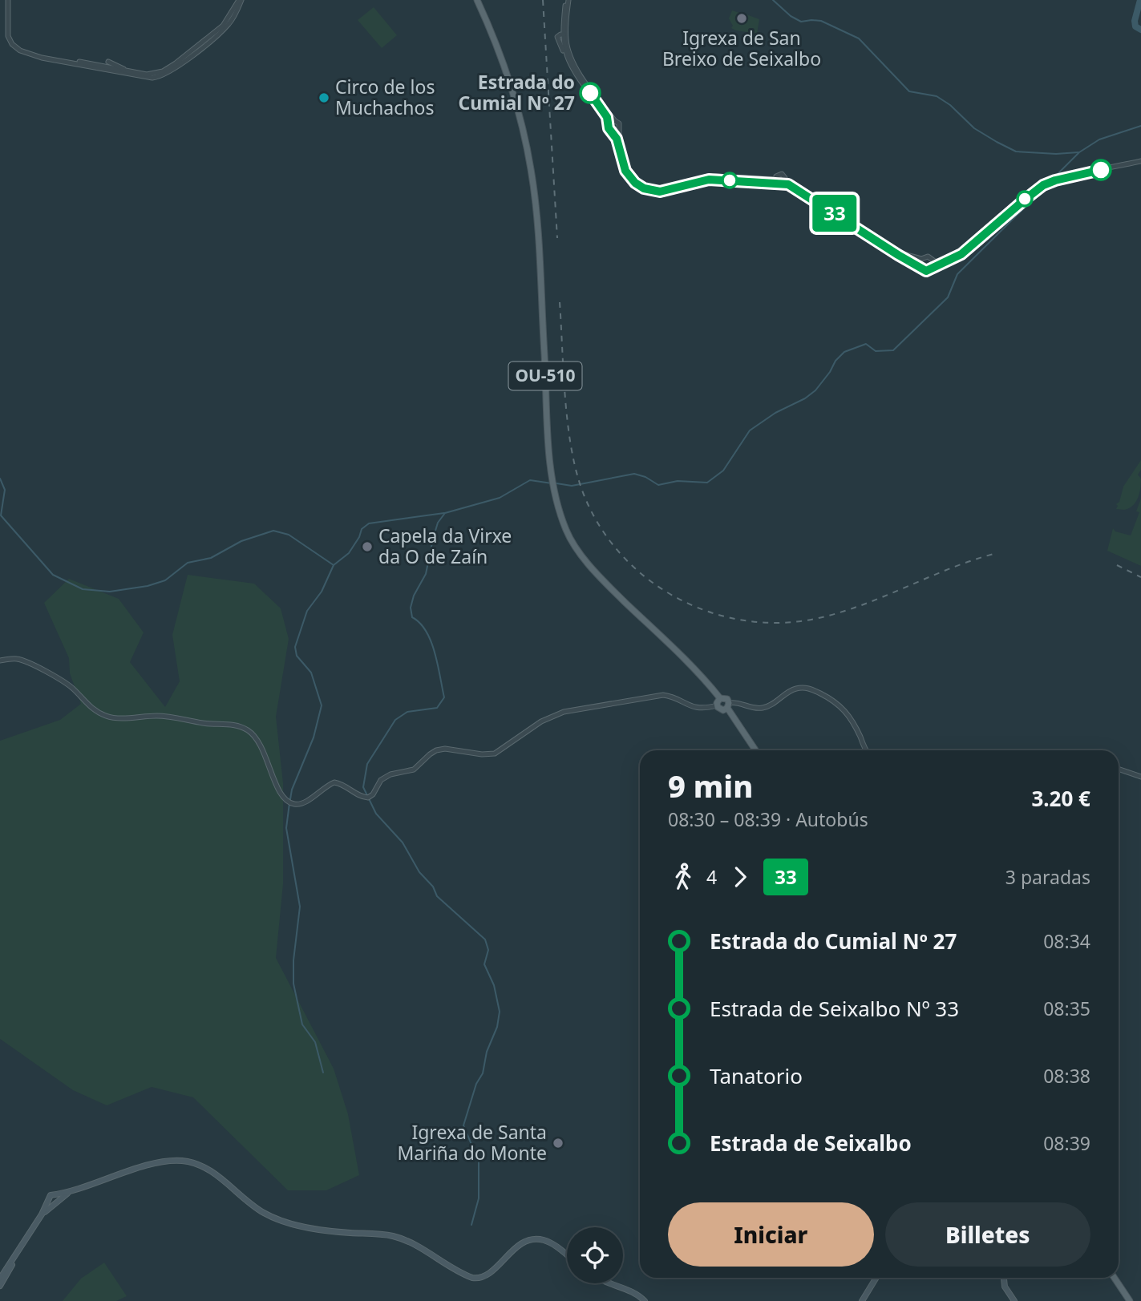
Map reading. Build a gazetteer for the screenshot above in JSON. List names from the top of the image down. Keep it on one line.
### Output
{"streets":{"main road":["OU-510"]},"places":["Igrexa de San Breixo de Seixalbo","Estrada do Cumial Nº 27","Circo de los Muchachos","Capela da Virxe da O de Zaín","Igrexa de Santa Mariña do Monte"],"lines":["bus line 33"],"page":{"on_map":"33","heading":["9 min","08:30 – 08:39 · Autobús","3.20 €"],"legs":["4","33","3 paradas"],"list":[{"name":"Estrada do Cumial Nº 27","value":"08:34"},{"name":"Estrada de Seixalbo Nº 33","value":"08:35"},{"name":"Tanatorio","value":"08:38"},{"name":"Estrada de Seixalbo","value":"08:39"}],"buttons":["Iniciar","Billetes"]}}
